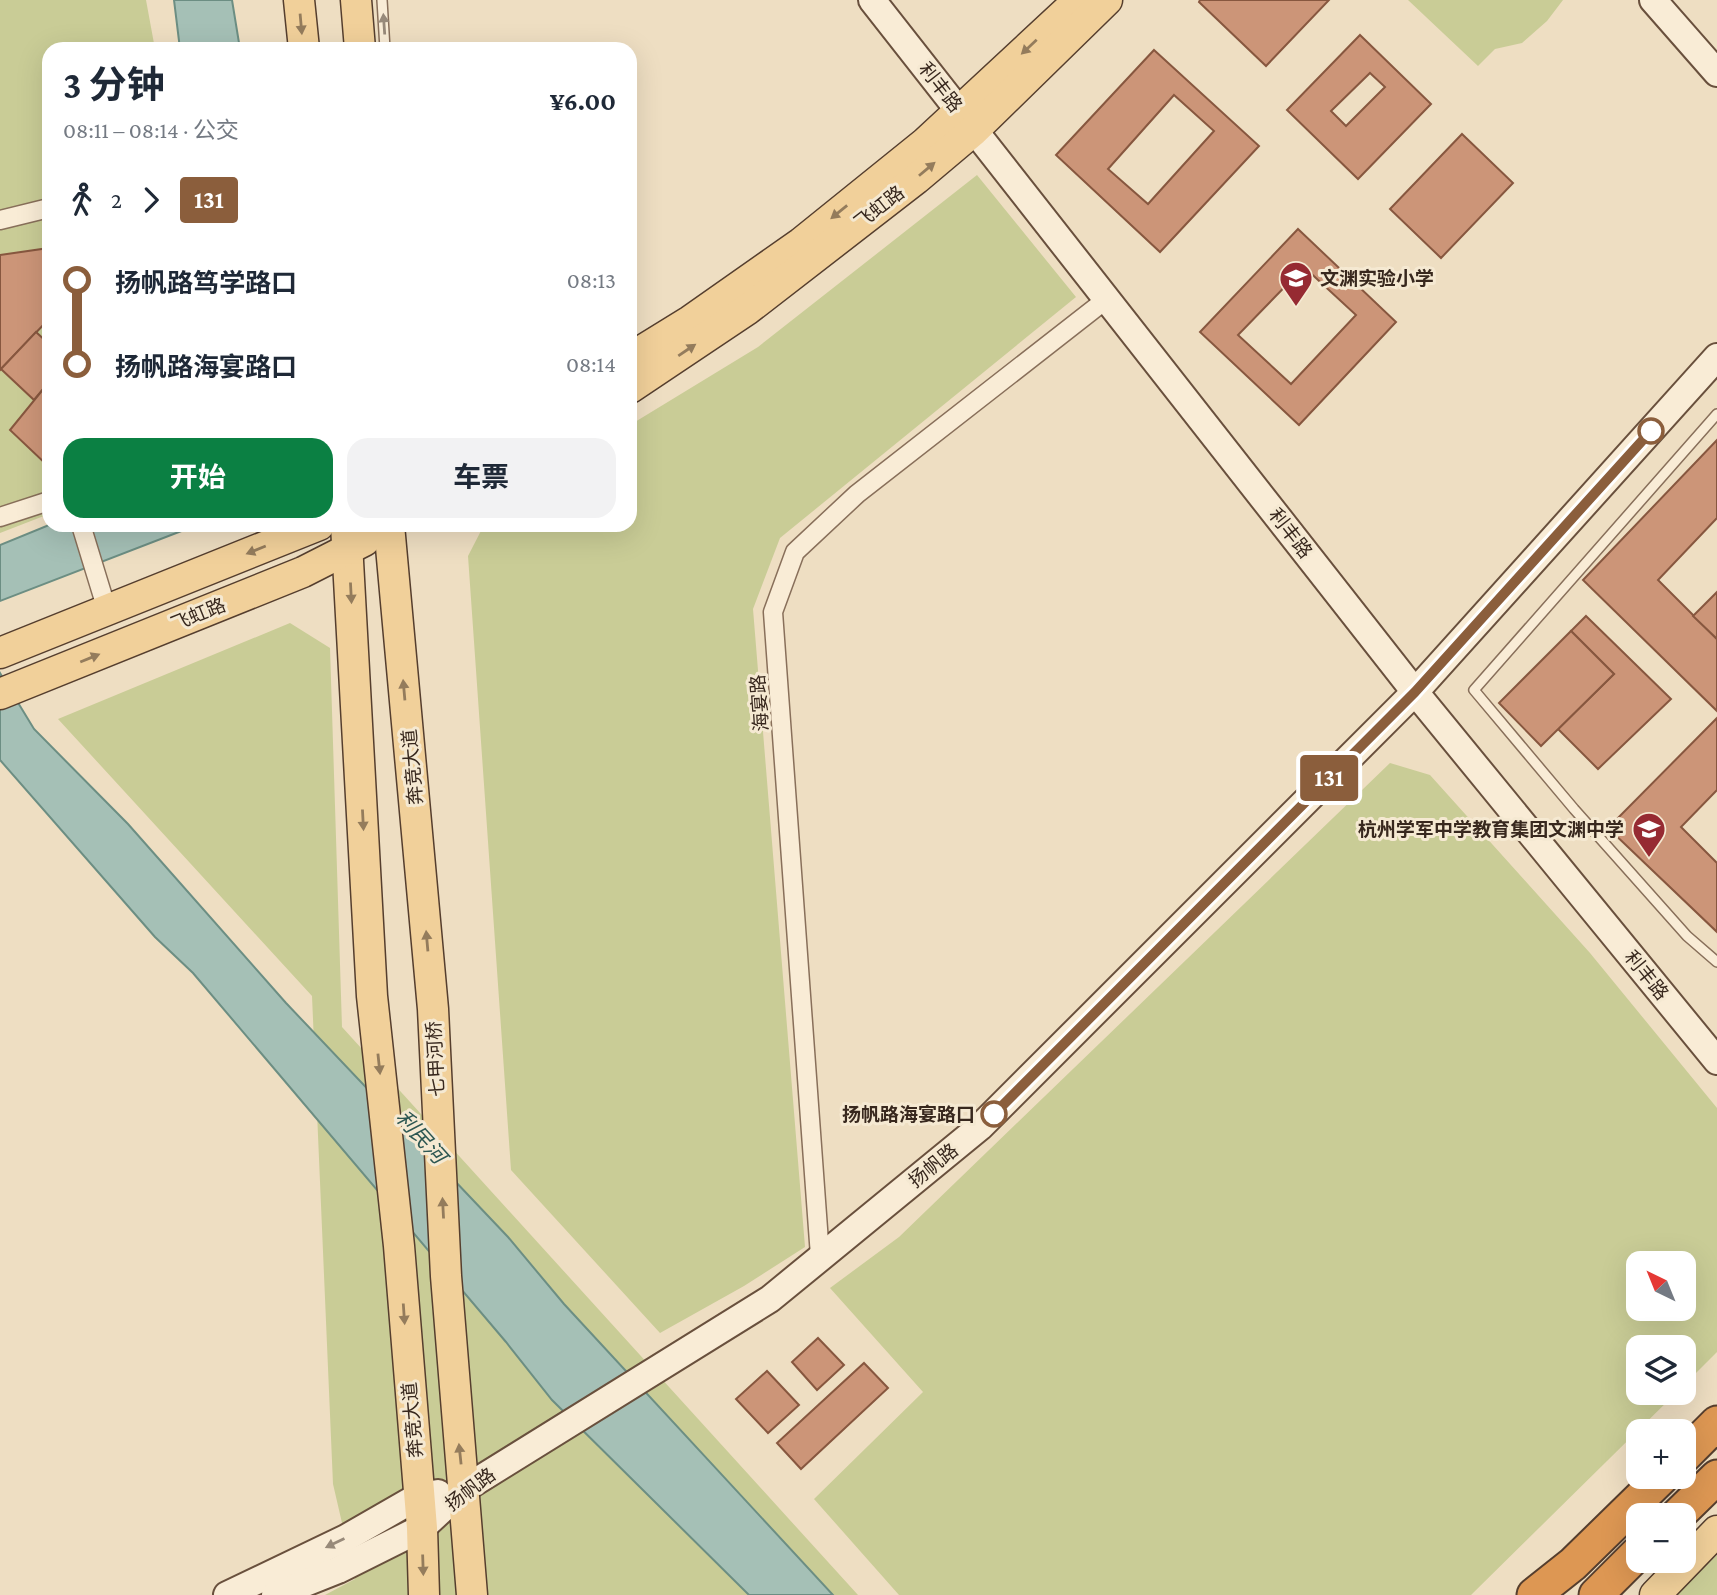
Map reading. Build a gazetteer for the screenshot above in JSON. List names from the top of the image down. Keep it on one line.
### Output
{"streets":{"main road":["飞虹路","奔竞大道","七甲河桥"],"street":["利丰路","海宴路","扬帆路"]},"crossings":[["利丰路","飞虹路"],["利丰路","海宴路"],["利丰路","扬帆路"],["飞虹路","奔竞大道"],["海宴路","扬帆路"],["奔竞大道","七甲河桥"],["奔竞大道","扬帆路"],["七甲河桥","扬帆路"]],"one_way":["七甲河桥"],"water":["利民河"],"places":{"school or university":["文渊实验小学","杭州学军中学教育集团文渊中学"],"other":["扬帆路海宴路口"]},"lines":["bus line 131"],"north":"top left","page":{"on_map":"131","heading":["3 分钟","08:11 – 08:14 · 公交","¥6.00"],"legs":["2","131"],"list":[{"name":"扬帆路笃学路口","value":"08:13"},{"name":"扬帆路海宴路口","value":"08:14"}],"buttons":["开始","车票"],"map_buttons":["+","−"]}}
